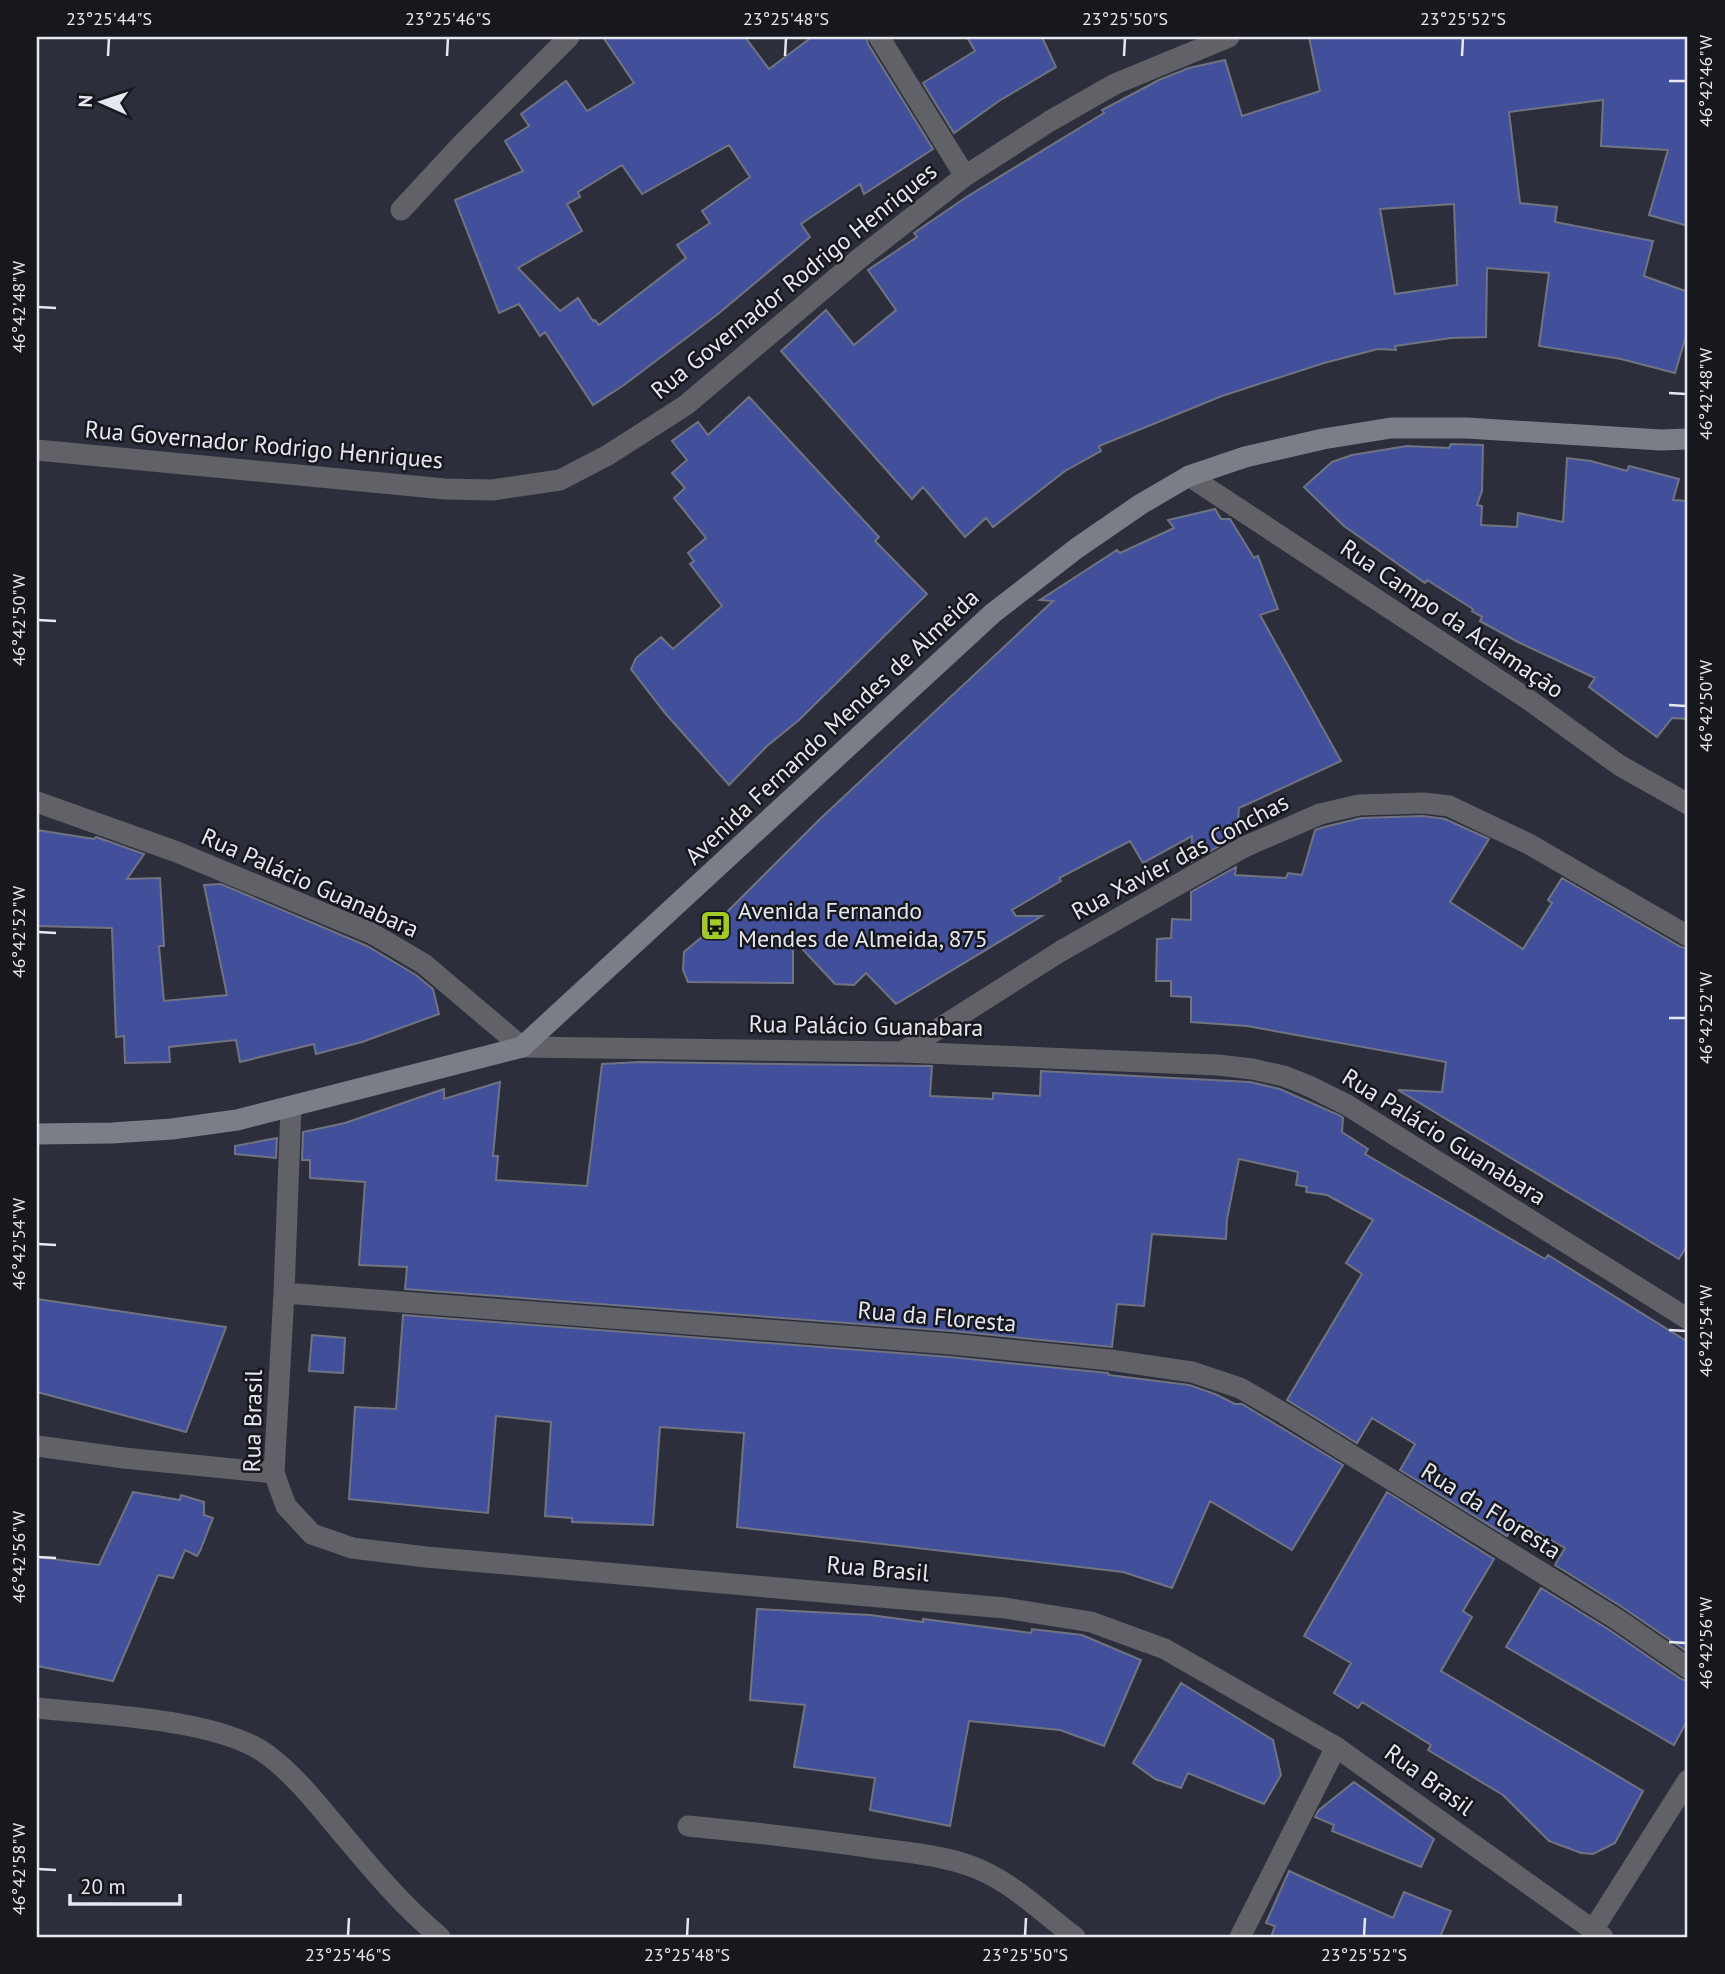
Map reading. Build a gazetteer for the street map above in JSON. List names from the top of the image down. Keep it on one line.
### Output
{"streets":{"street":["Rua Governador Rodrigo Henriques","Rua Campo da Aclamação","Avenida Fernando Mendes de Almeida","Rua Xavier das Conchas","Rua Palácio Guanabara","Rua da Floresta","Rua Brasil"]},"crossings":[["Rua Campo da Aclamação","Avenida Fernando Mendes de Almeida"],["Avenida Fernando Mendes de Almeida","Rua Palácio Guanabara"],["Rua Xavier das Conchas","Rua Palácio Guanabara"],["Rua da Floresta","Rua Brasil"]],"places":{"bus stop":["Avenida Fernando Mendes de Almeida, 875"]},"scale_bar":"20 m","north":"left","coordinates":["23°25'44\"S","23°25'46\"S","23°25'48\"S","23°25'50\"S","23°25'52\"S","46°42'46\"W","46°42'48\"W","46°42'50\"W","46°42'52\"W","46°42'54\"W","46°42'56\"W","46°42'58\"W"]}
